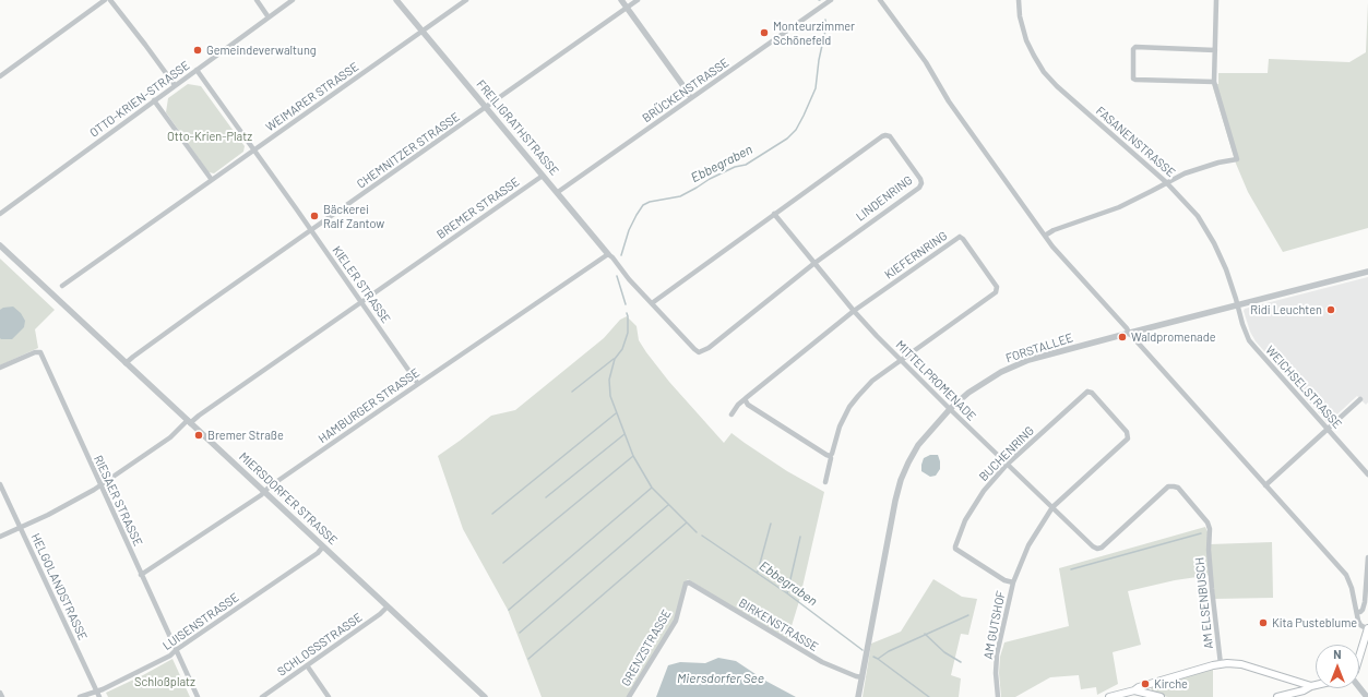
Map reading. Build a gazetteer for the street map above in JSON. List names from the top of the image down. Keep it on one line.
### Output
{"streets":{"street":["BRÜCKENSTRASSE","WEIMARER STRASSE","OTTO-KRIEN-STRASSE","FREILIGRATHSTRASSE","FASANENSTRASSE","CHEMNITZER STRASSE","LINDENRING","BREMER STRASSE","KIEFERNRING","KIELER STRASSE","FORSTALLEE","MITTELPROMENADE","WEICHSELSTRASSE","HAMBURGER STRASSE","BUCHENRING","MIERSDORFER STRASSE","RIESAER STRASSE","HELGOLANDSTRASSE","AM ELSENBUSCH","LUISENSTRASSE","BIRKENSTRASSE","AM GUTSHOF","SCHLOSSSTRASSE","GRENZSTRASSE"]},"crossings":[["BRÜCKENSTRASSE","FREILIGRATHSTRASSE"],["WEIMARER STRASSE","FREILIGRATHSTRASSE"],["WEIMARER STRASSE","KIELER STRASSE"],["OTTO-KRIEN-STRASSE","KIELER STRASSE"],["FREILIGRATHSTRASSE","CHEMNITZER STRASSE"],["FREILIGRATHSTRASSE","LINDENRING"],["FREILIGRATHSTRASSE","BREMER STRASSE"],["FREILIGRATHSTRASSE","HAMBURGER STRASSE"],["FASANENSTRASSE","FORSTALLEE"],["FASANENSTRASSE","WEICHSELSTRASSE"],["CHEMNITZER STRASSE","KIELER STRASSE"],["CHEMNITZER STRASSE","MIERSDORFER STRASSE"],["LINDENRING","MITTELPROMENADE"],["BREMER STRASSE","KIELER STRASSE"],["BREMER STRASSE","MIERSDORFER STRASSE"],["BREMER STRASSE","RIESAER STRASSE"],["BREMER STRASSE","HELGOLANDSTRASSE"],["KIEFERNRING","MITTELPROMENADE"],["KIELER STRASSE","HAMBURGER STRASSE"],["FORSTALLEE","MITTELPROMENADE"],["FORSTALLEE","WEICHSELSTRASSE"],["FORSTALLEE","BIRKENSTRASSE"],["MITTELPROMENADE","BUCHENRING"],["MITTELPROMENADE","AM ELSENBUSCH"],["HAMBURGER STRASSE","MIERSDORFER STRASSE"],["HAMBURGER STRASSE","RIESAER STRASSE"],["BUCHENRING","AM GUTSHOF"],["MIERSDORFER STRASSE","LUISENSTRASSE"],["MIERSDORFER STRASSE","SCHLOSSSTRASSE"],["RIESAER STRASSE","LUISENSTRASSE"],["HELGOLANDSTRASSE","LUISENSTRASSE"],["BIRKENSTRASSE","GRENZSTRASSE"]],"water":["Ebbegraben","Miersdorfer See"],"parks":["Otto-Krien-Platz","Schloßplatz"],"places":["Monteurzimmer Schönefeld","Gemeindeverwaltung","Bäckerei Ralf Zantow","Ridi Leuchten","Waldpromenade","Bremer Straße","Kita Pusteblume","Kirche"],"north":"top"}
